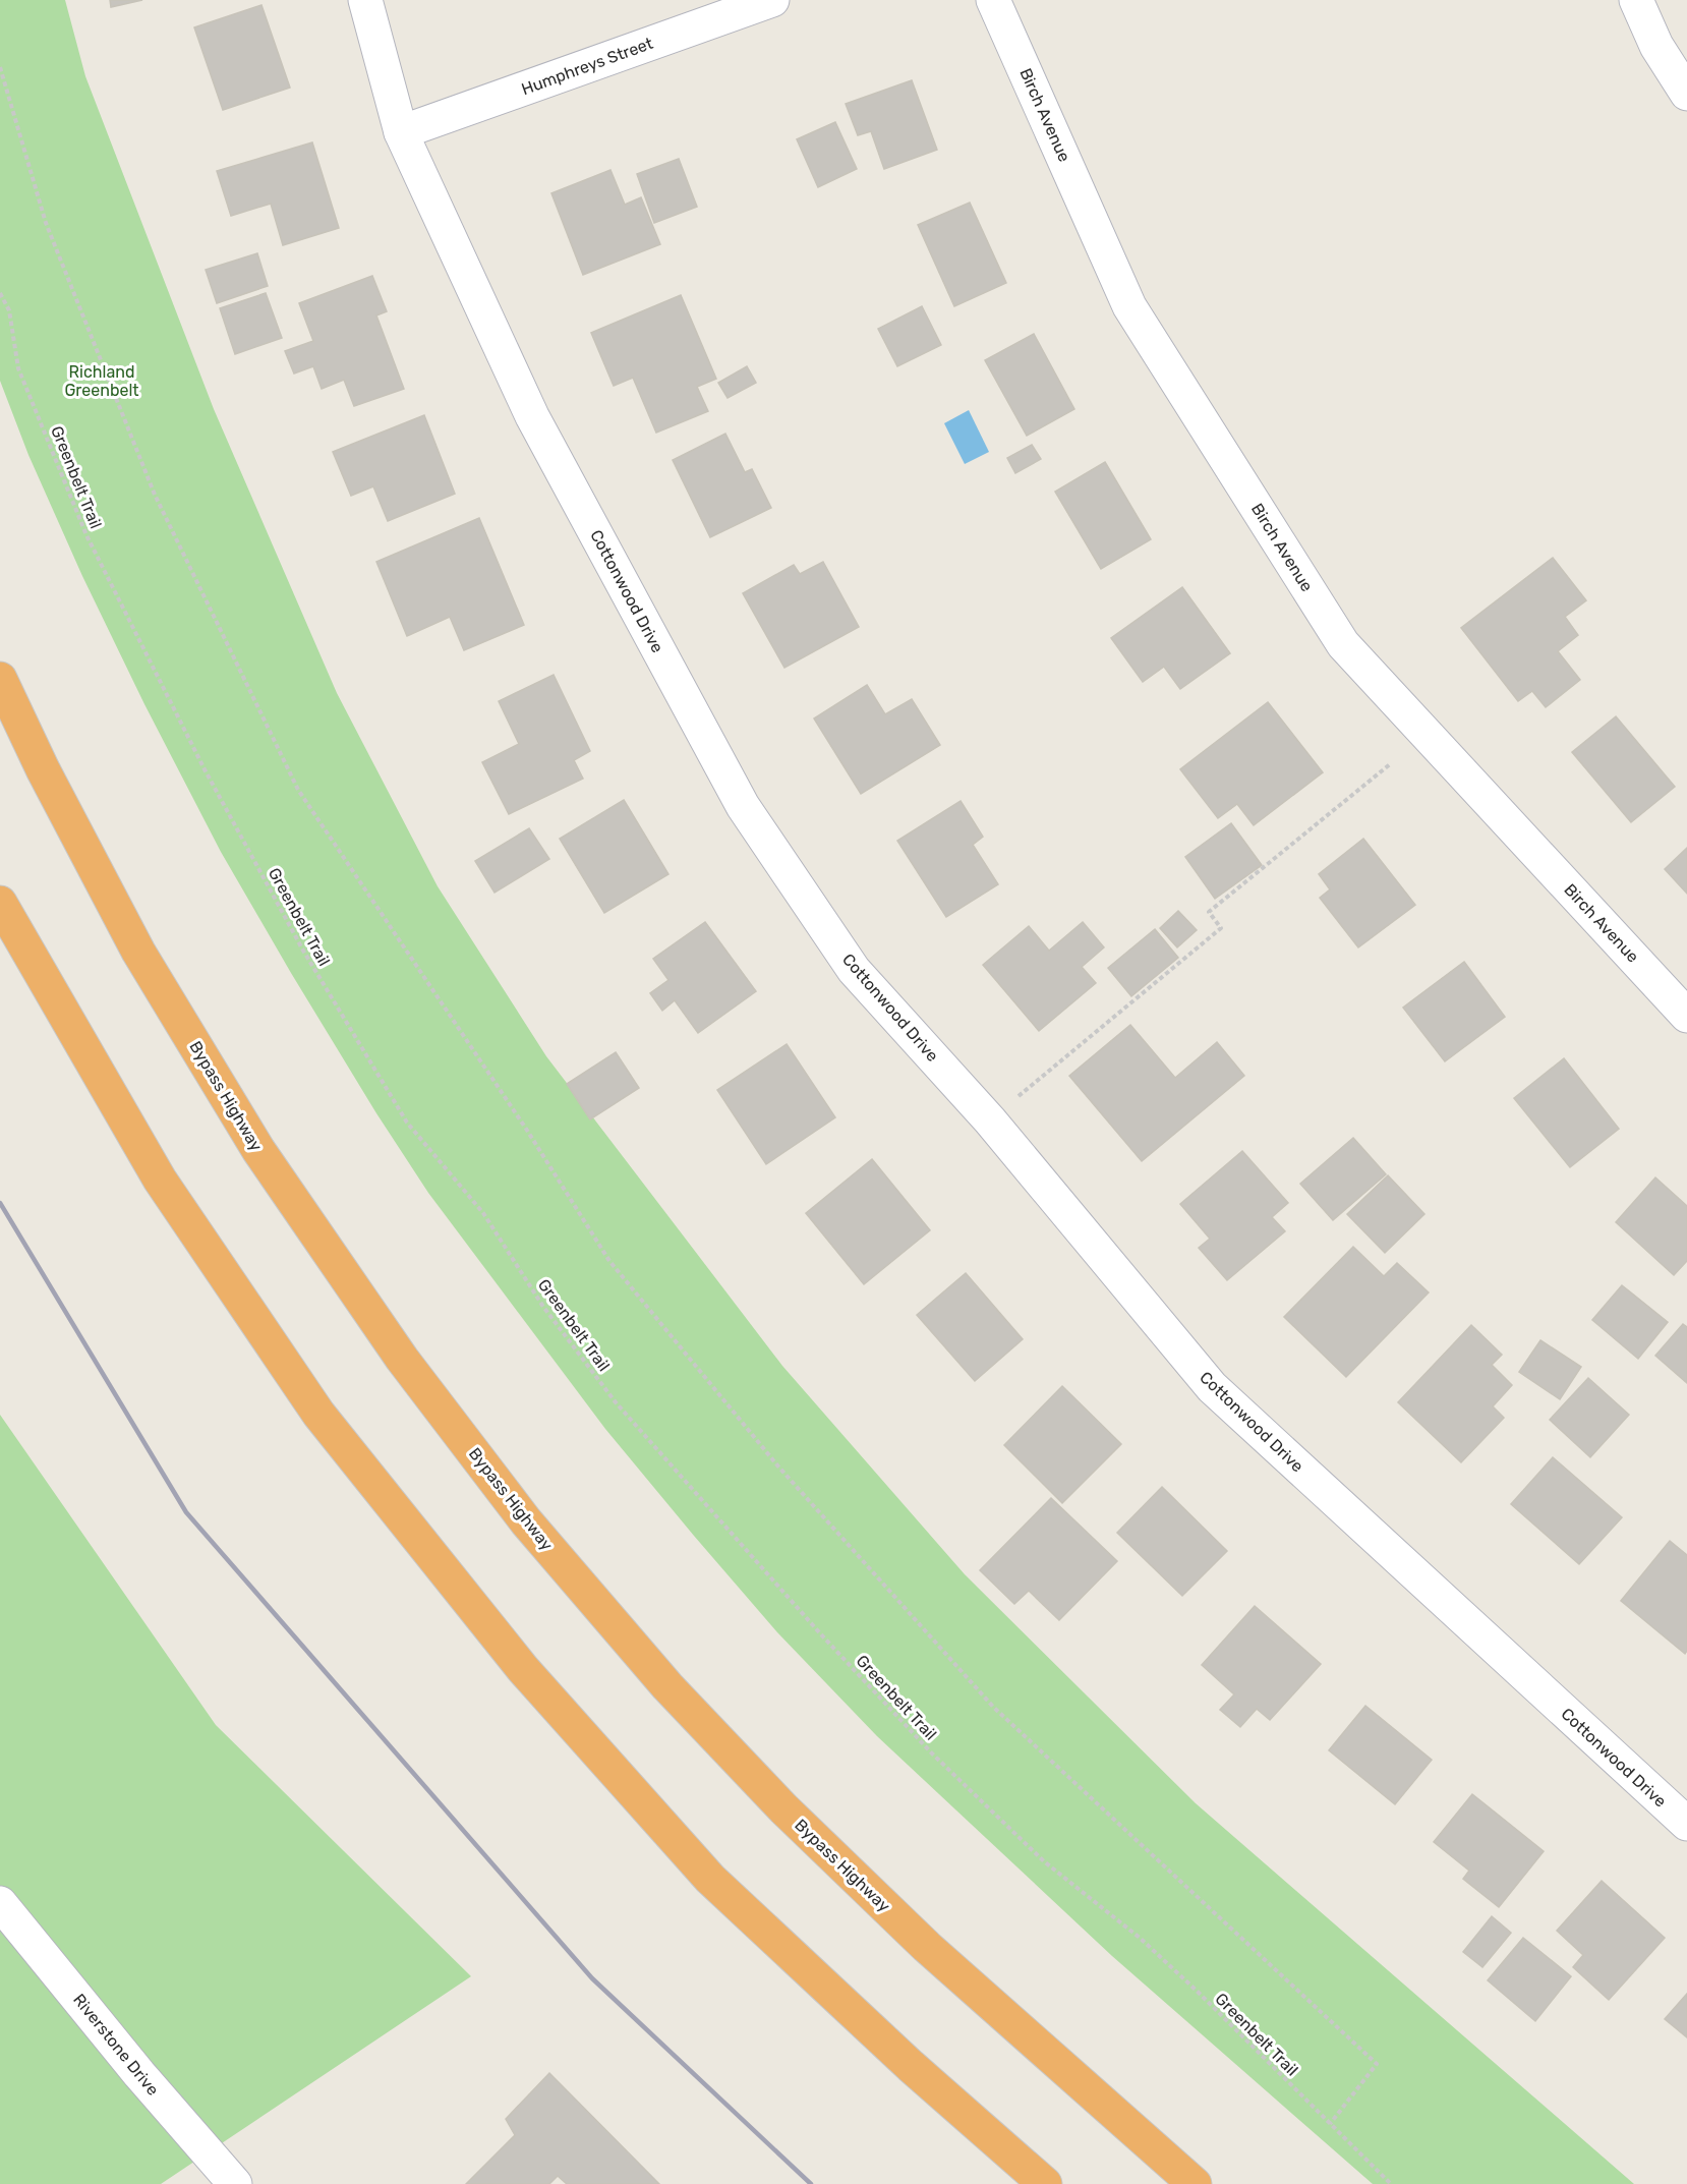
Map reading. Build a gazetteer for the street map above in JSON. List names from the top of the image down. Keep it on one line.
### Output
{"streets":{"highway":["Bypass Highway"],"street":["Humphreys Street","Birch Avenue","Cottonwood Drive","Riverstone Drive"],"path":["Greenbelt Trail"]},"crossings":[["Humphreys Street","Cottonwood Drive"]],"parks":["Richland Greenbelt"]}
